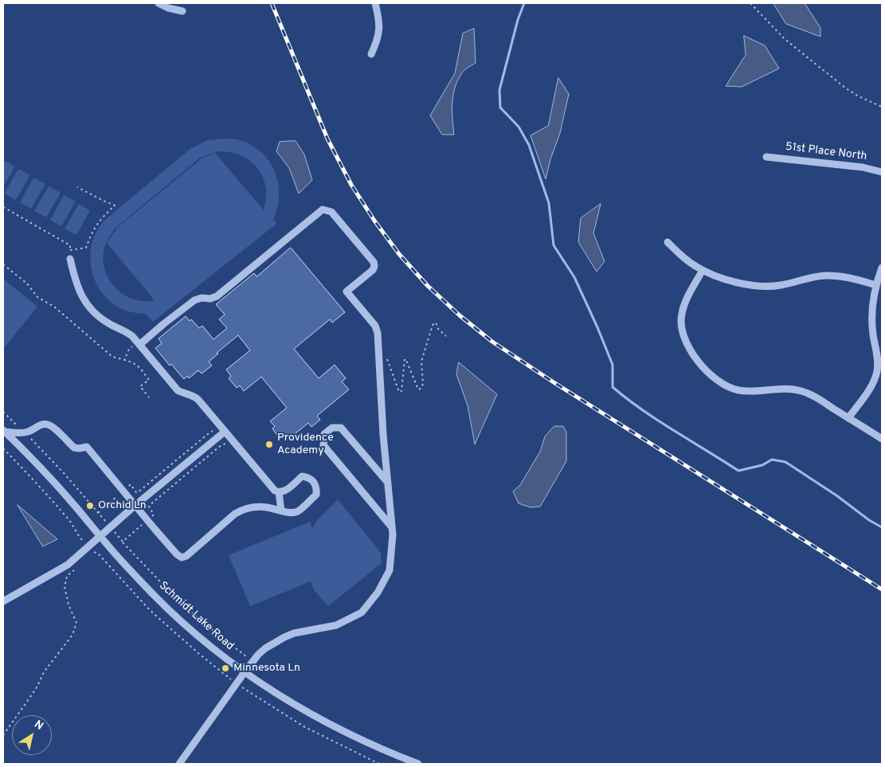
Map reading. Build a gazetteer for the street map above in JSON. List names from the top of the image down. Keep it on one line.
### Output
{"streets":{"street":["51st Place North","Schmidt Lake Road"]},"places":["Providence Academy","Orchid Ln","Minnesota Ln"],"north":"top right"}
